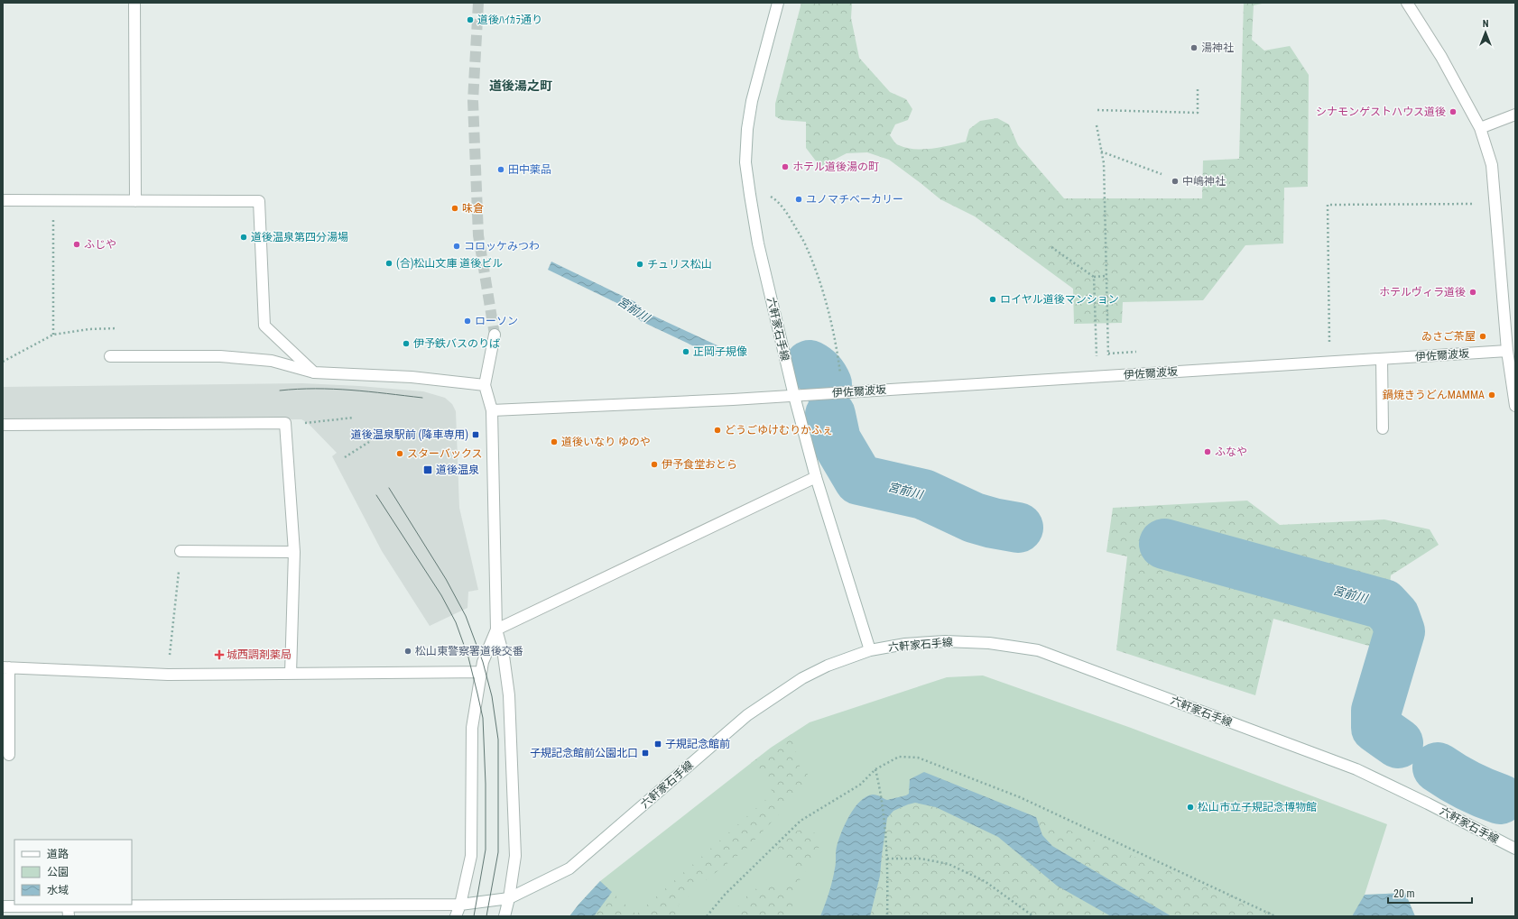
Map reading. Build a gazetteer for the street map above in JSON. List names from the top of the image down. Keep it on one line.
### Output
{"streets":{"street":["六軒家石手線","伊佐爾波坂"]},"crossings":[["六軒家石手線","伊佐爾波坂"]],"districts":["道後湯之町"],"water":["宮前川"],"places":{"other":["道後ﾊｲｶﾗ通り","湯神社","シナモンゲストハウス道後","ホテル道後湯の町","田中薬品","中嶋神社","ユノマチベーカリー","味倉","道後温泉第四分湯場","ふじや","コロッケみつわ","(合)松山文庫 道後ビル","チュリス松山","ホテルヴィラ道後","ロイヤル道後マンション","ローソン","ゐさご茶屋","伊予鉄バスのりば","正岡子規像","鍋焼きうどんMAMMA","どうごゆけむりかふぇ","道後いなり ゆのや","ふなや","スターバックス","伊予食堂おとら","松山東警察署道後交番","松山市立子規記念博物館"],"transit":["道後温泉駅前 (降車専用)","道後温泉","子規記念館前","子規記念館前公園北口"],"health":["城西調剤薬局"]},"legend":["道路","公園","水域"],"scale_bar":"20 m","north":"top"}
